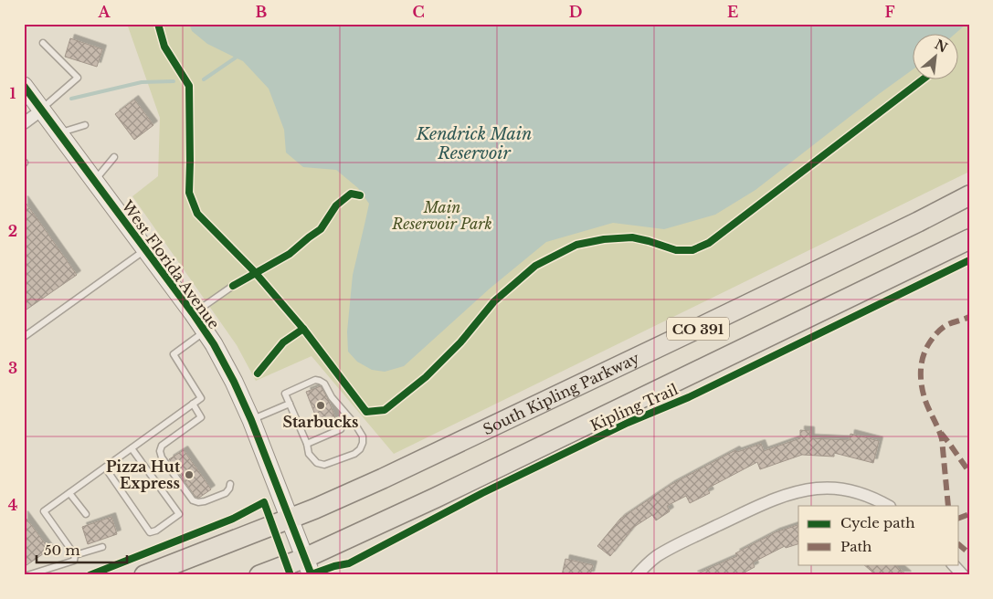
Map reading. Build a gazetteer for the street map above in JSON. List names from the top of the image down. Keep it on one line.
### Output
{"streets":{"main road":["CO 391","South Kipling Parkway"],"street":["West Florida Avenue"],"cycle path":["Kipling Trail"]},"crossings":[["West Florida Avenue","CO 391"],["West Florida Avenue","South Kipling Parkway"]],"water":["Kendrick Main Reservoir"],"parks":["Main Reservoir Park"],"places":["Starbucks","Pizza Hut Express"],"legend":["Cycle path","Path"],"scale_bar":"50 m","north":"top right","grid":{"columns":["A","B","C","D","E","F"],"rows":["1","2","3","4"]}}
